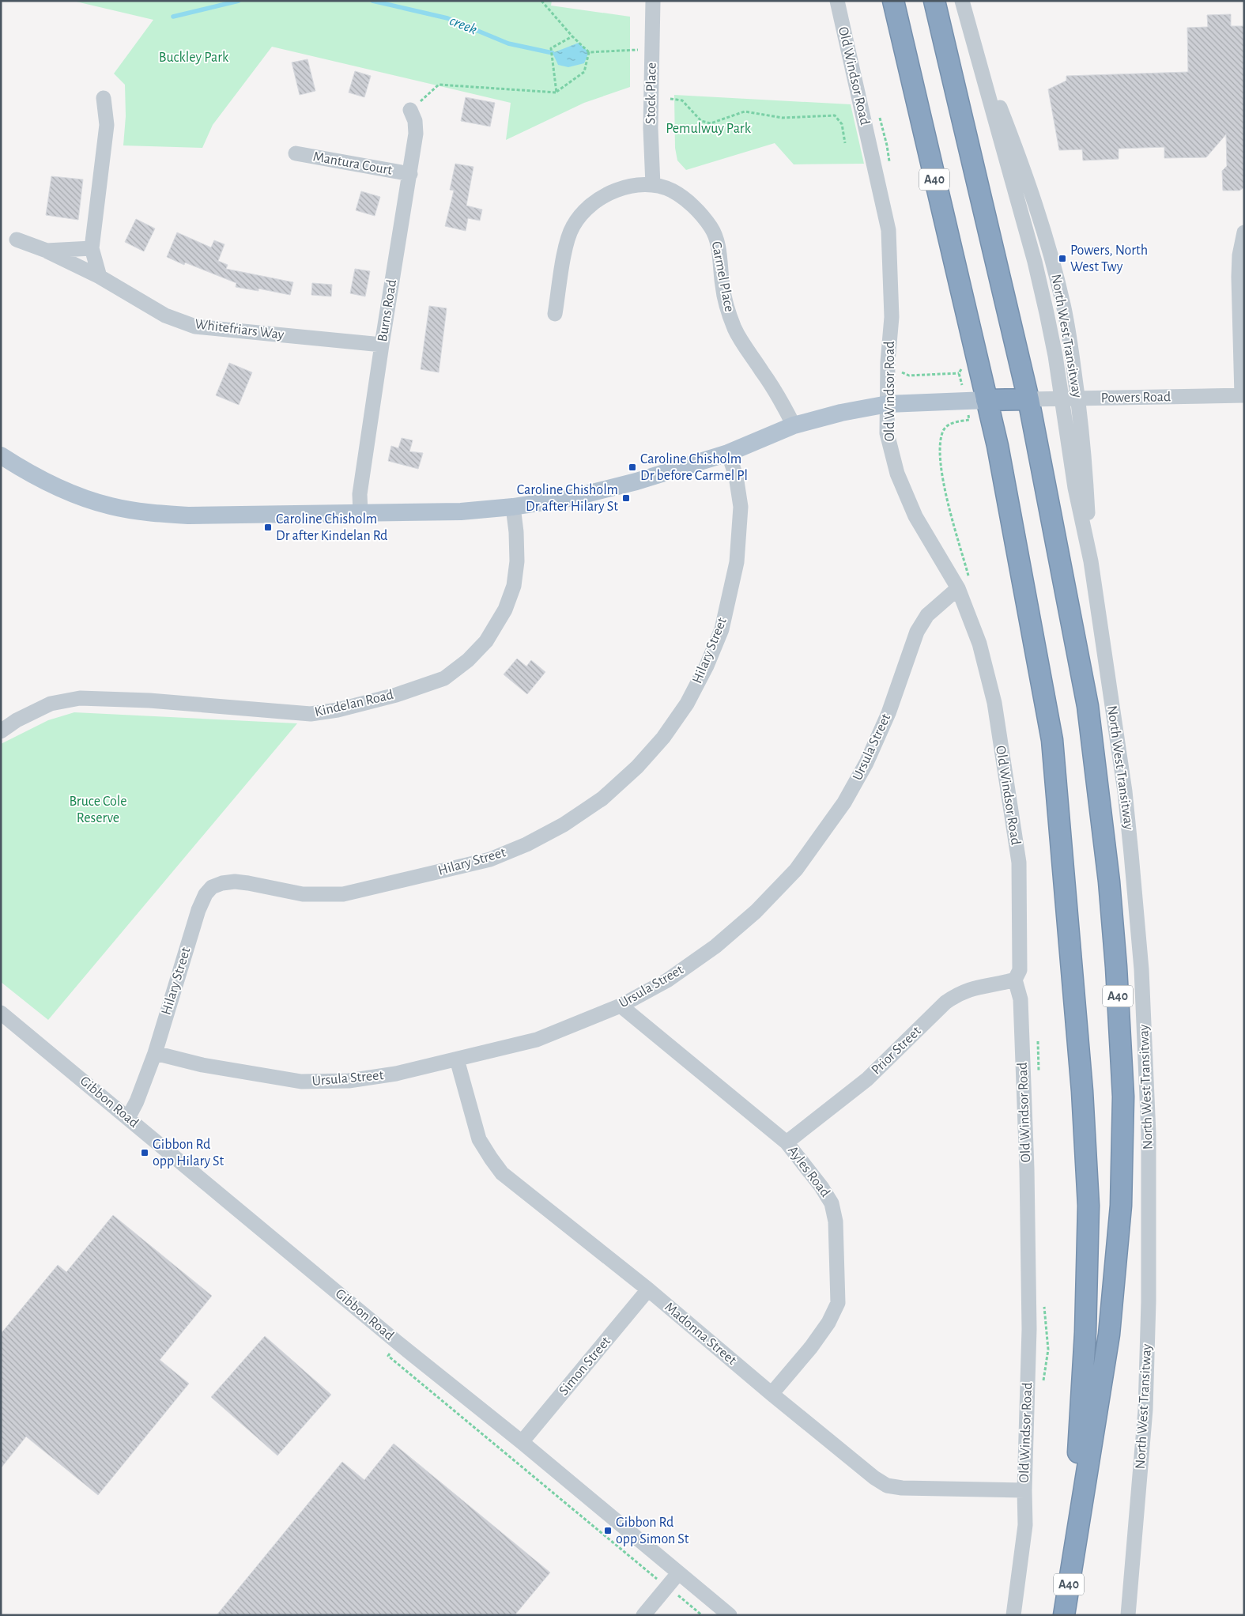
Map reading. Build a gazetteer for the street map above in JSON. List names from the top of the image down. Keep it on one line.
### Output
{"streets":{"highway":["A40"],"street":["Old Windsor Road","Stock Place","Mantura Court","Carmel Place","Burns Road","Whitefriars Way","North West Transitway","Powers Road","Hilary Street","Kindelan Road","Ursula Street","Prior Street","Gibbon Road","Ayles Road","Madonna Street","Simon Street"]},"crossings":[["Old Windsor Road","Ursula Street"],["Old Windsor Road","Prior Street"],["Old Windsor Road","Madonna Street"],["Stock Place","Carmel Place"],["Mantura Court","Burns Road"],["A40","Powers Road"],["Burns Road","Whitefriars Way"],["North West Transitway","Powers Road"],["Hilary Street","Ursula Street"],["Hilary Street","Gibbon Road"],["Ursula Street","Ayles Road"],["Ursula Street","Madonna Street"],["Prior Street","Ayles Road"],["Gibbon Road","Simon Street"],["Ayles Road","Madonna Street"],["Madonna Street","Simon Street"]],"water":["creek"],"parks":["Buckley Park","Pemulwuy Park","Bruce Cole Reserve"],"places":{"transit":["Powers, North West Twy","Caroline Chisholm Dr before Carmel Pl","Caroline Chisholm Dr after Hilary St","Caroline Chisholm Dr after Kindelan Rd","Gibbon Rd opp Hilary St","Gibbon Rd opp Simon St"]}}
